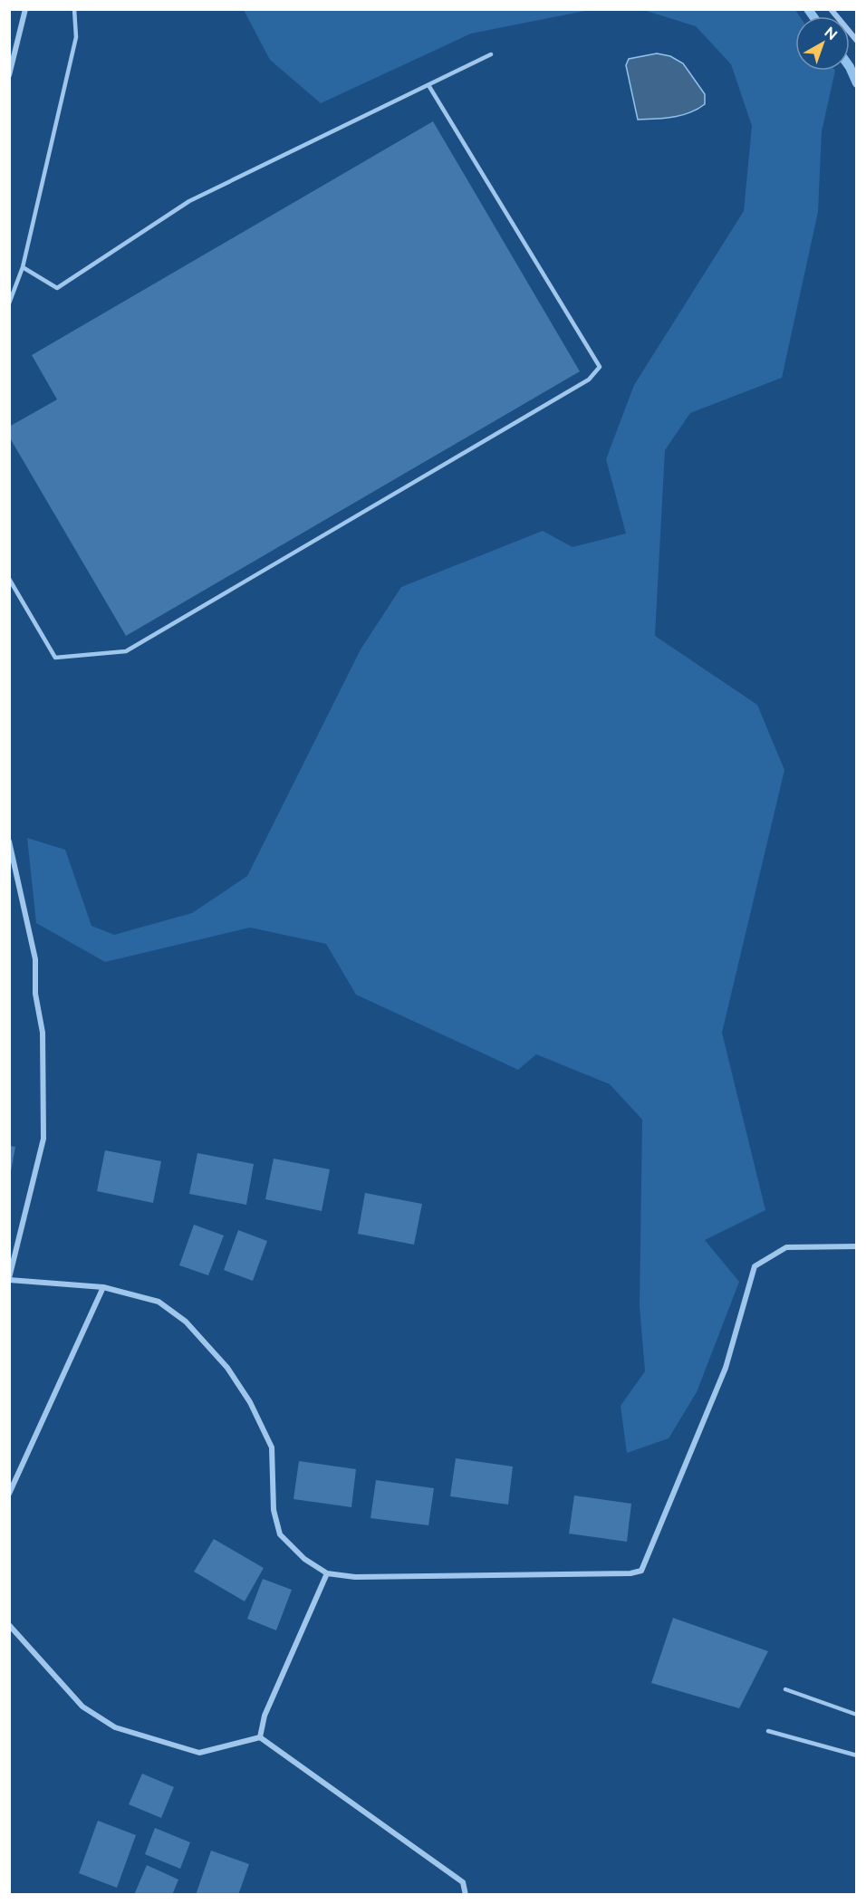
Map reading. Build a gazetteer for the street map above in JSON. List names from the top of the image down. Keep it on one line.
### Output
{"north":"top right"}
